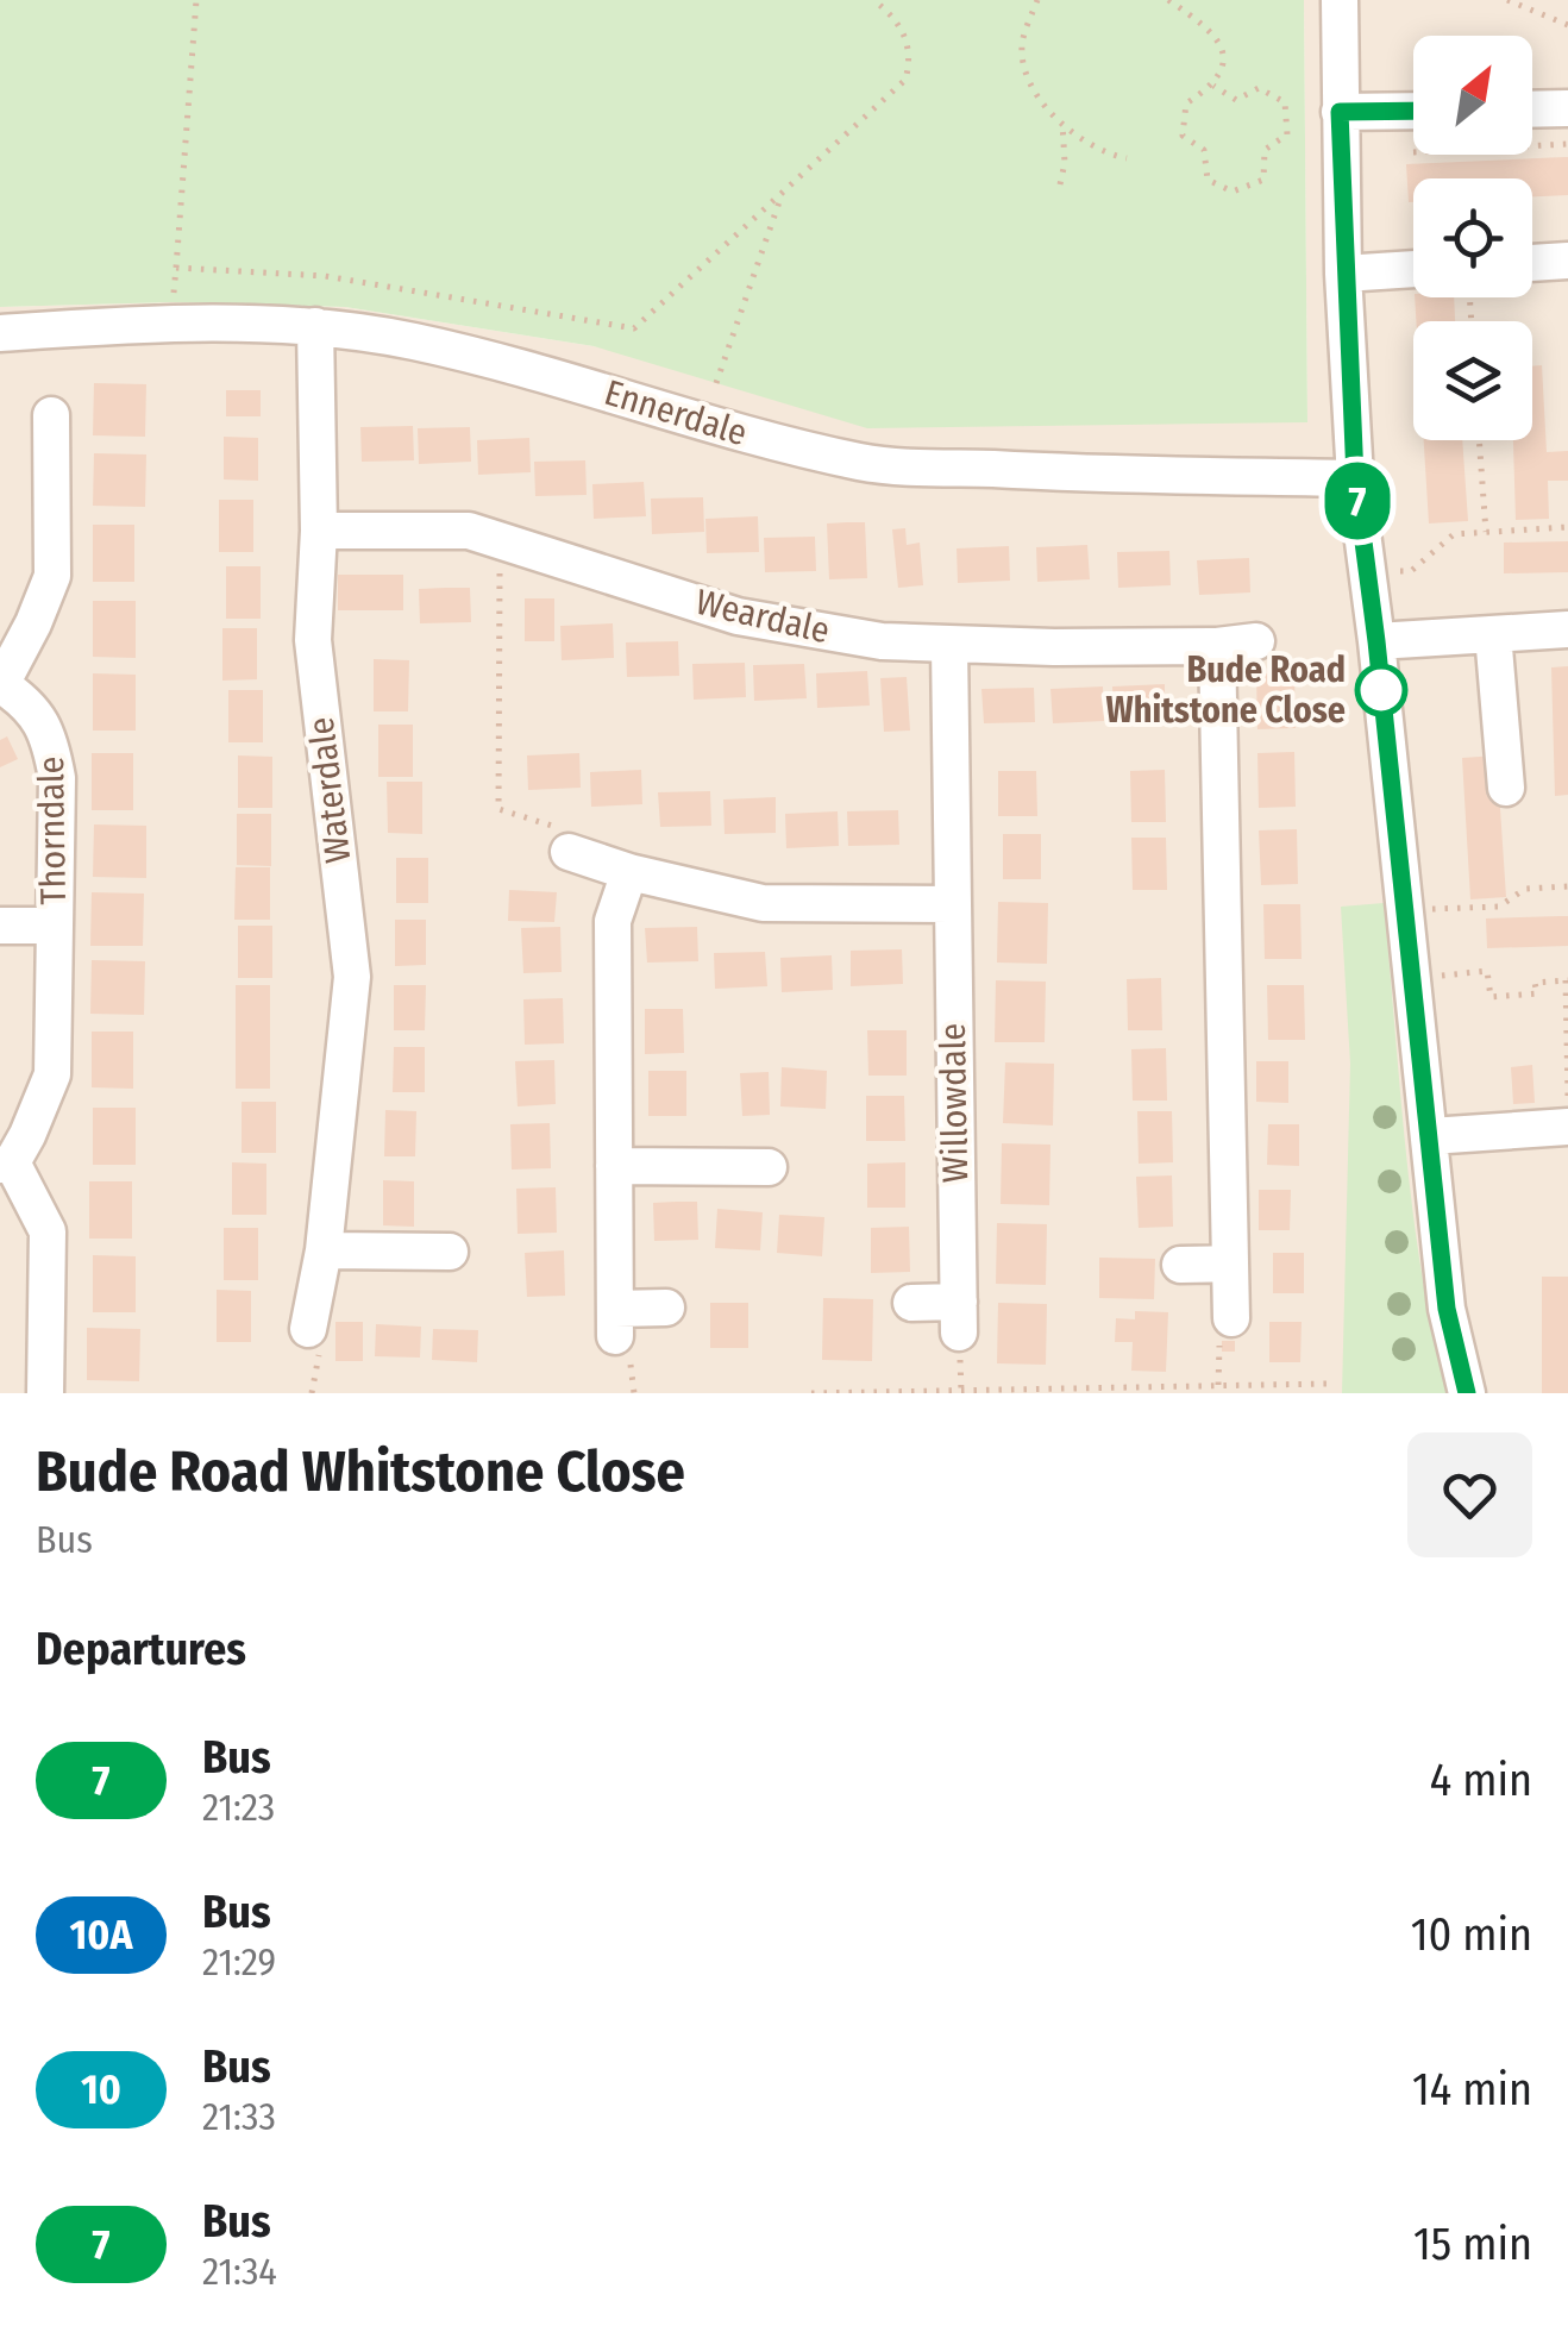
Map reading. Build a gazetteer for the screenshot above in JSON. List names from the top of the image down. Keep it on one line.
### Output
{"streets":{"street":["Ennerdale","Weardale","Waterdale","Thorndale","Willowdale"]},"crossings":[["Ennerdale","Waterdale"],["Weardale","Waterdale"],["Weardale","Willowdale"]],"places":["Bude Road Whitstone Close"],"lines":["bus line 7"],"north":"top right","page":{"on_map":"7","heading":[["Bude Road Whitstone Close","Bus"],"Departures"],"list":[{"mark":"7","name":"Bus","note":"21:23","value":"4 min"},{"mark":"10A","name":"Bus","note":"21:29","value":"10 min"},{"mark":"10","name":"Bus","note":"21:33","value":"14 min"},{"mark":"7","name":"Bus","note":"21:34","value":"15 min"}]}}
